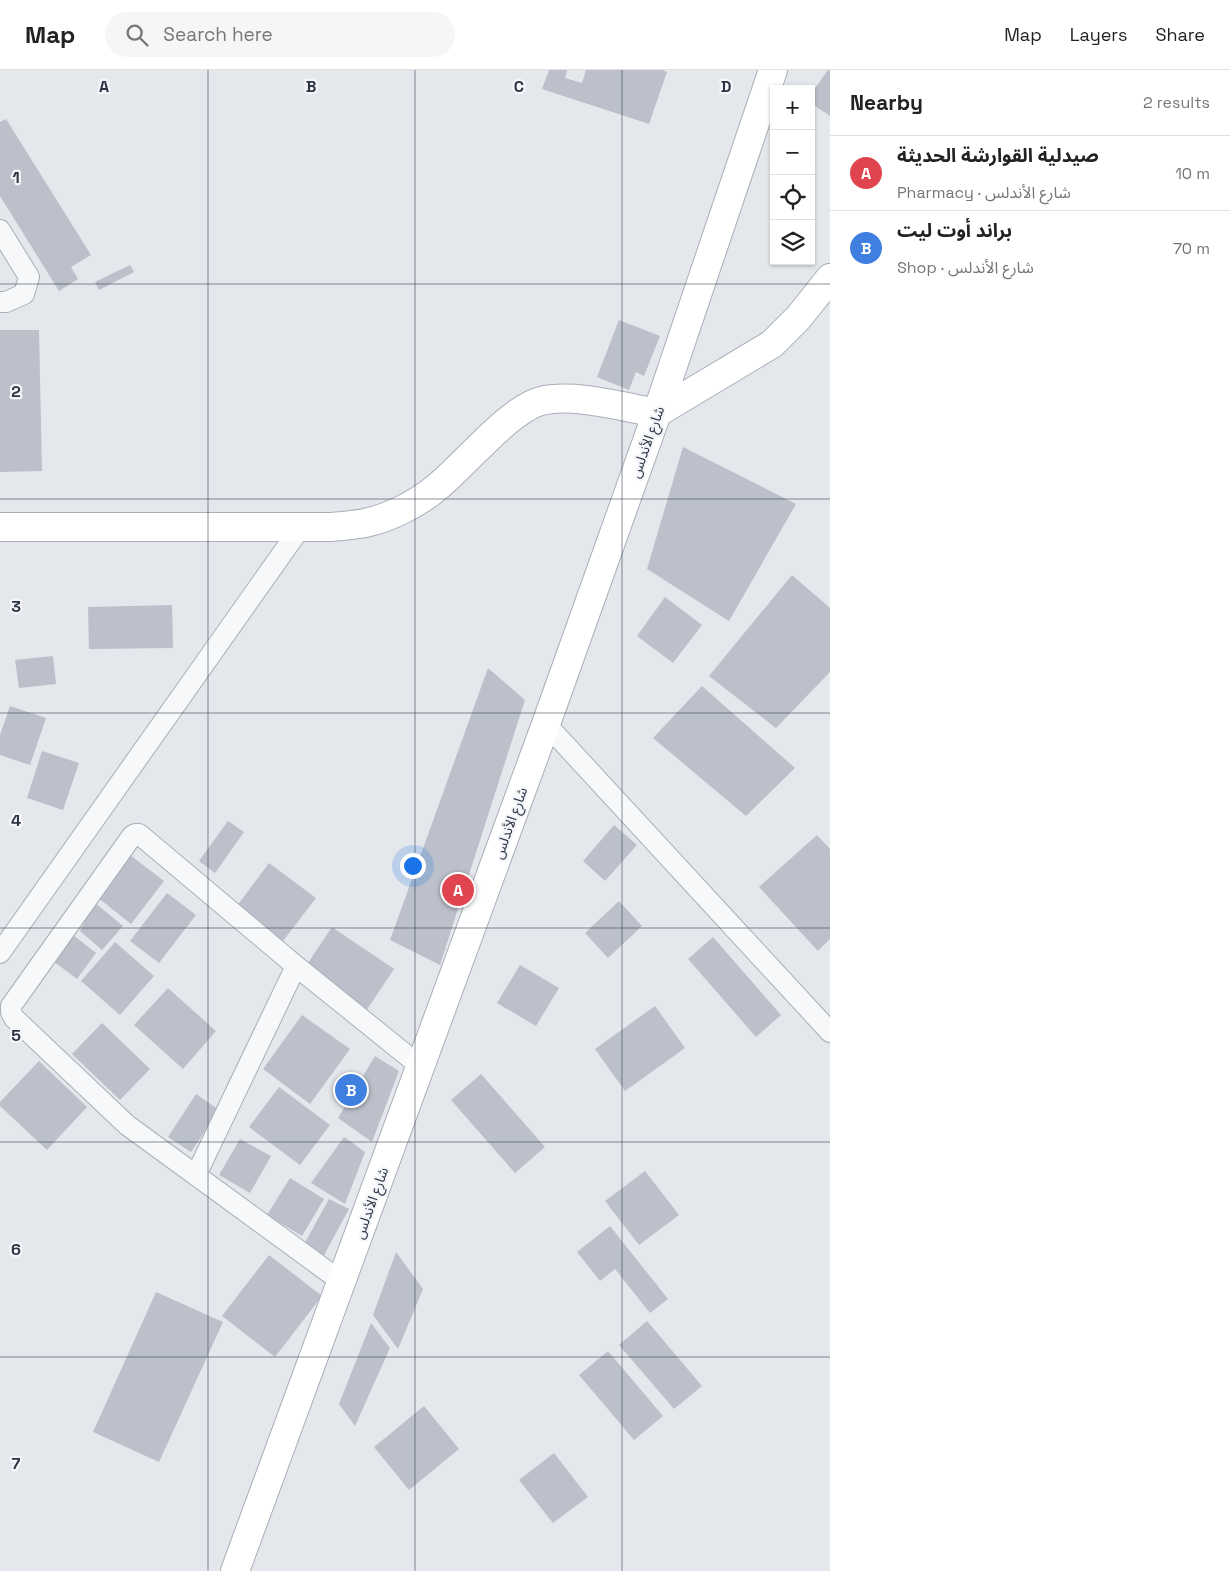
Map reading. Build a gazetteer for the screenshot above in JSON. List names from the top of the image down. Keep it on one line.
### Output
{"streets":{"main road":["شارع الأندلس"]},"page":{"header":"Map","search":"Search here","nav":["Map","Layers","Share"],"heading":["Nearby","2 results"],"map_buttons":["+","−"],"list":[{"mark":"A","name":"صيدلية القوارشة الحديثة","note":"Pharmacy · شارع الأندلس","value":"10 m"},{"mark":"B","name":"براند أوت ليت","note":"Shop · شارع الأندلس","value":"70 m"}],"pins":["A","B"]},"grid":{"columns":["A","B","C","D"],"rows":["1","2","3","4","5","6","7"]}}
